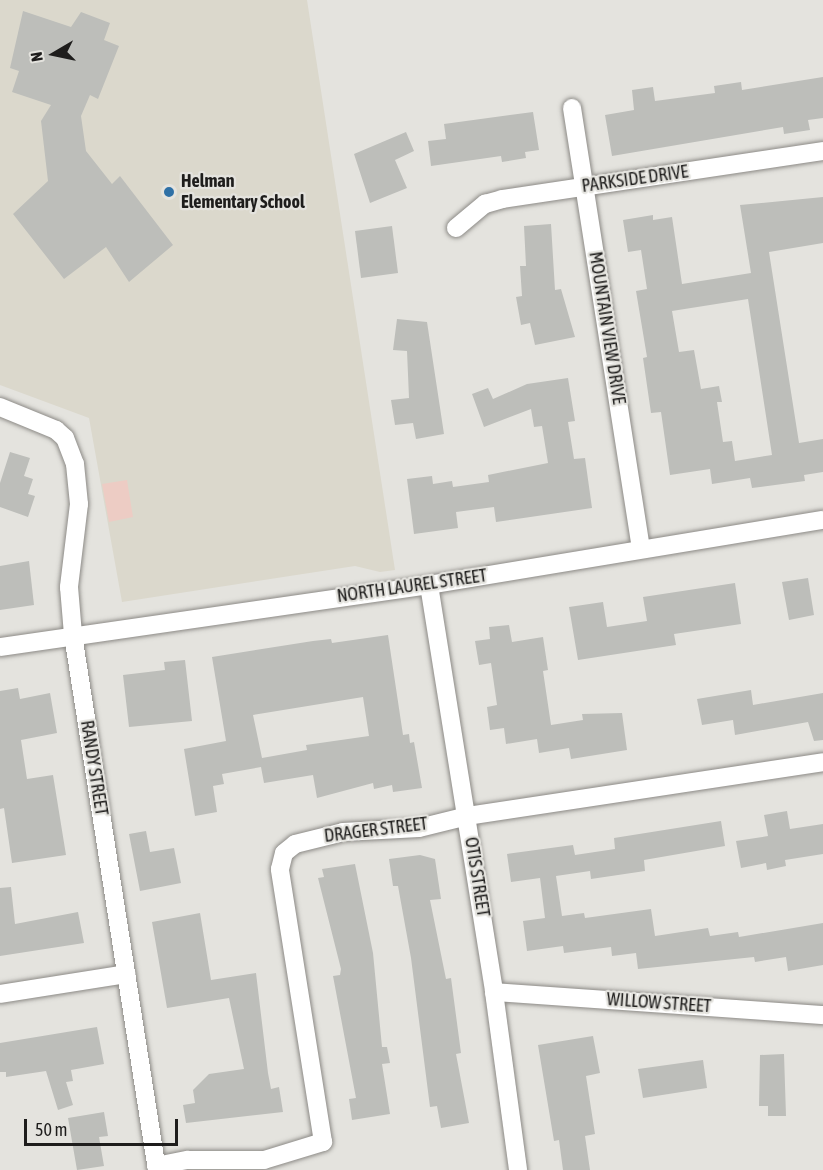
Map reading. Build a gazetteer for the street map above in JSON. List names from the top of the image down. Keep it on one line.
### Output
{"streets":{"street":["PARKSIDE DRIVE","MOUNTAIN VIEW DRIVE","NORTH LAUREL STREET","RANDY STREET","DRAGER STREET","OTIS STREET","WILLOW STREET"]},"crossings":[["PARKSIDE DRIVE","MOUNTAIN VIEW DRIVE"],["MOUNTAIN VIEW DRIVE","NORTH LAUREL STREET"],["NORTH LAUREL STREET","RANDY STREET"],["NORTH LAUREL STREET","OTIS STREET"],["RANDY STREET","DRAGER STREET"],["DRAGER STREET","OTIS STREET"],["OTIS STREET","WILLOW STREET"]],"places":["Helman Elementary School"],"scale_bar":"50 m","north":"left"}
